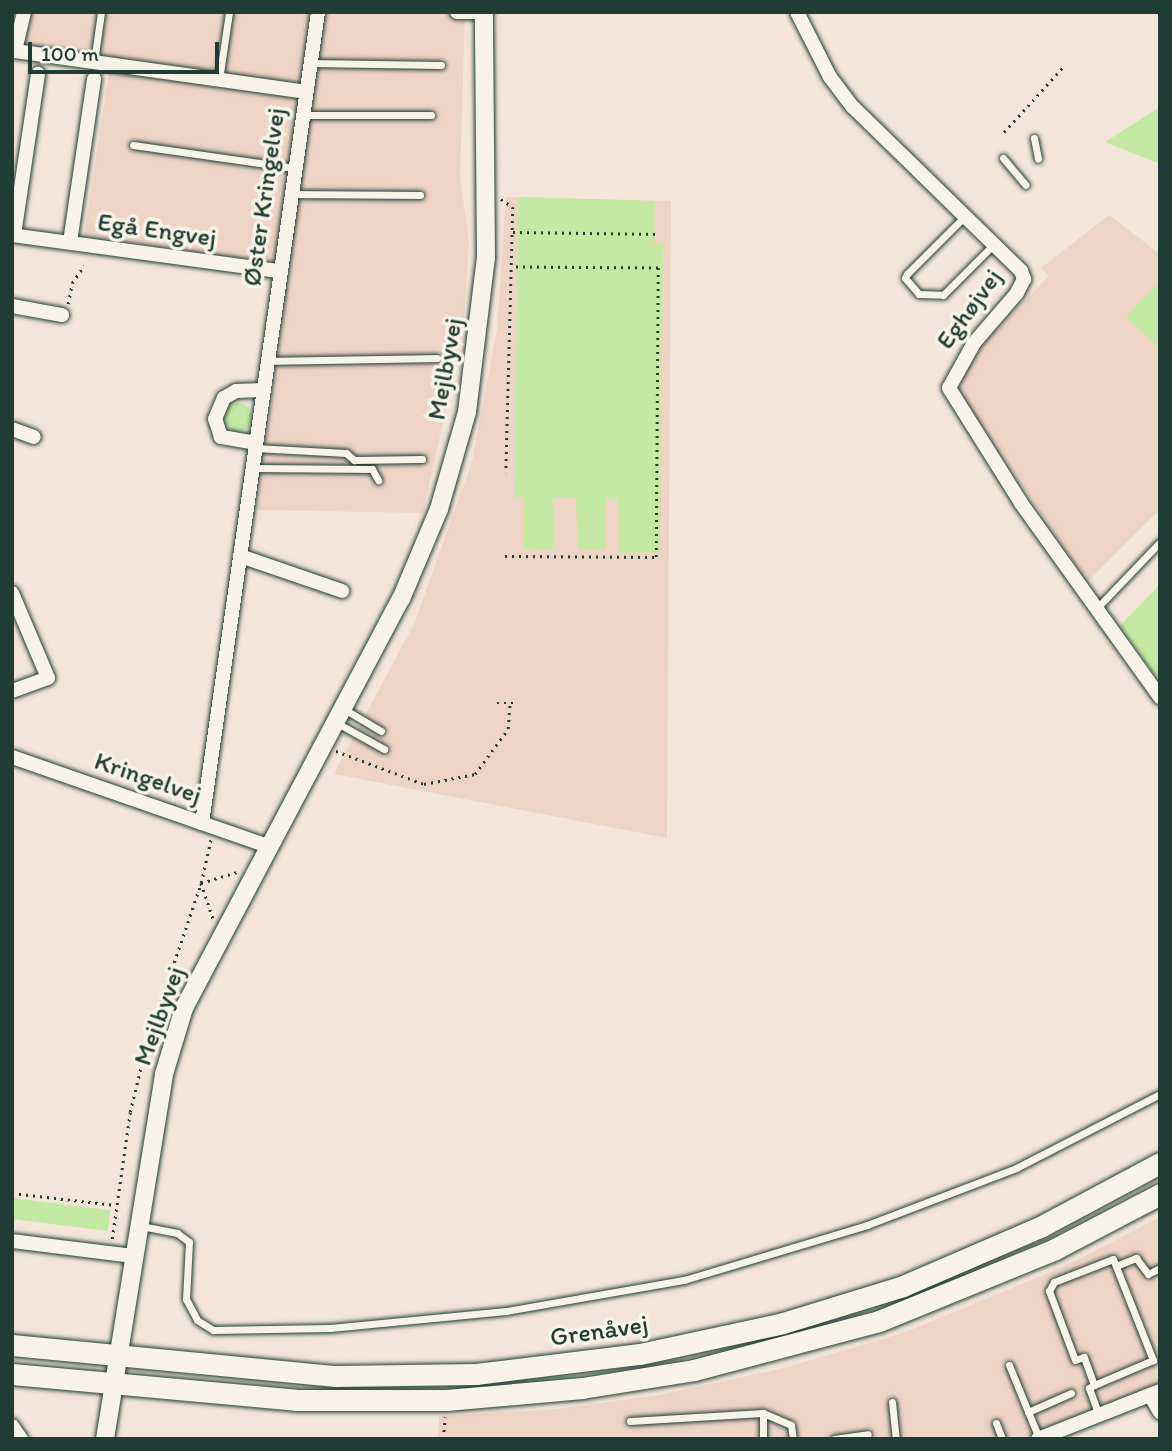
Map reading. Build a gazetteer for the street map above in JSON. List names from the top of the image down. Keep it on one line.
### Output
{"streets":{"main road":["Grenåvej"],"street":["Øster Kringelvej","Egå Engvej","Eghøjvej","Mejlbyvej","Kringelvej"]},"crossings":[["Øster Kringelvej","Egå Engvej"],["Øster Kringelvej","Kringelvej"],["Mejlbyvej","Kringelvej"],["Mejlbyvej","Grenåvej"]],"scale_bar":"100 m"}
